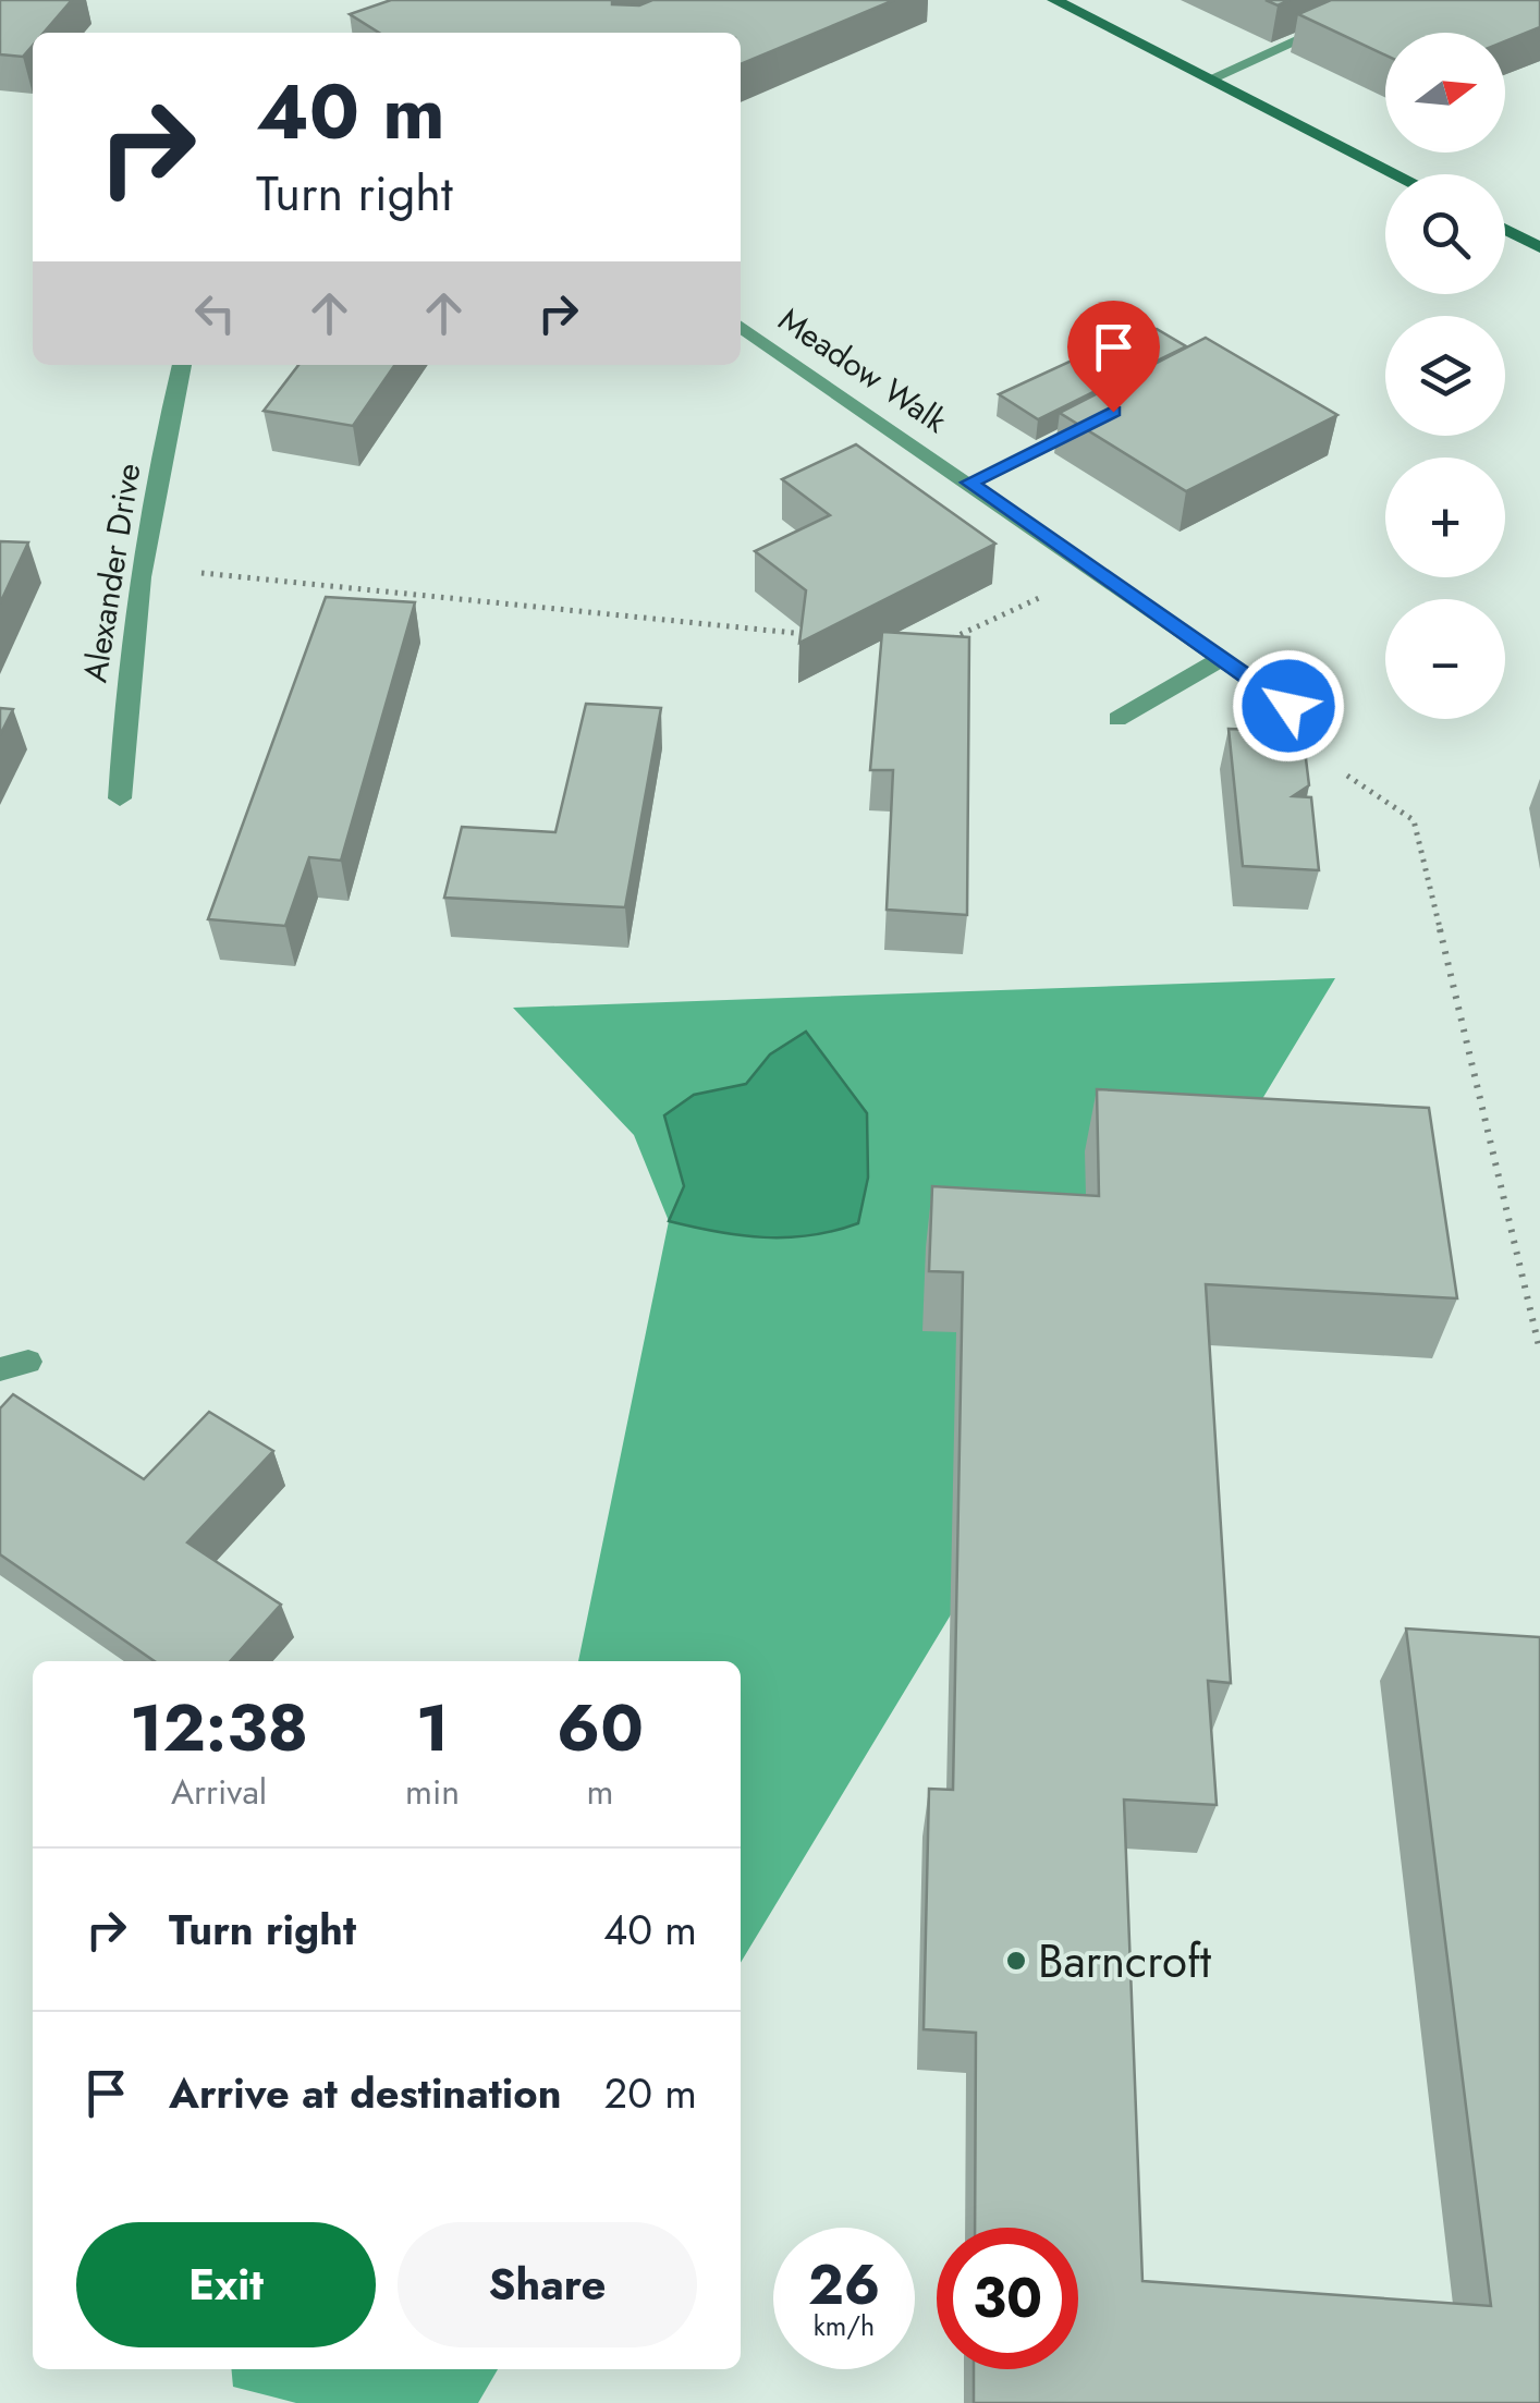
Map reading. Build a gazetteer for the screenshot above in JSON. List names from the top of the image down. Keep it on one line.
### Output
{"streets":{"street":["Meadow Walk","Alexander Drive"]},"places":["Barncroft"],"north":"right","page":{"map_buttons":["+","−"],"turn":["40 m","Turn right"],"eta":["12:38","Arrival","1","min","60","m"],"list":[{"name":"Turn right","value":"40 m"},{"name":"Arrive at destination","value":"20 m"}],"buttons":["Exit","Share"],"speed":"26 km/h","limit":"30"}}
